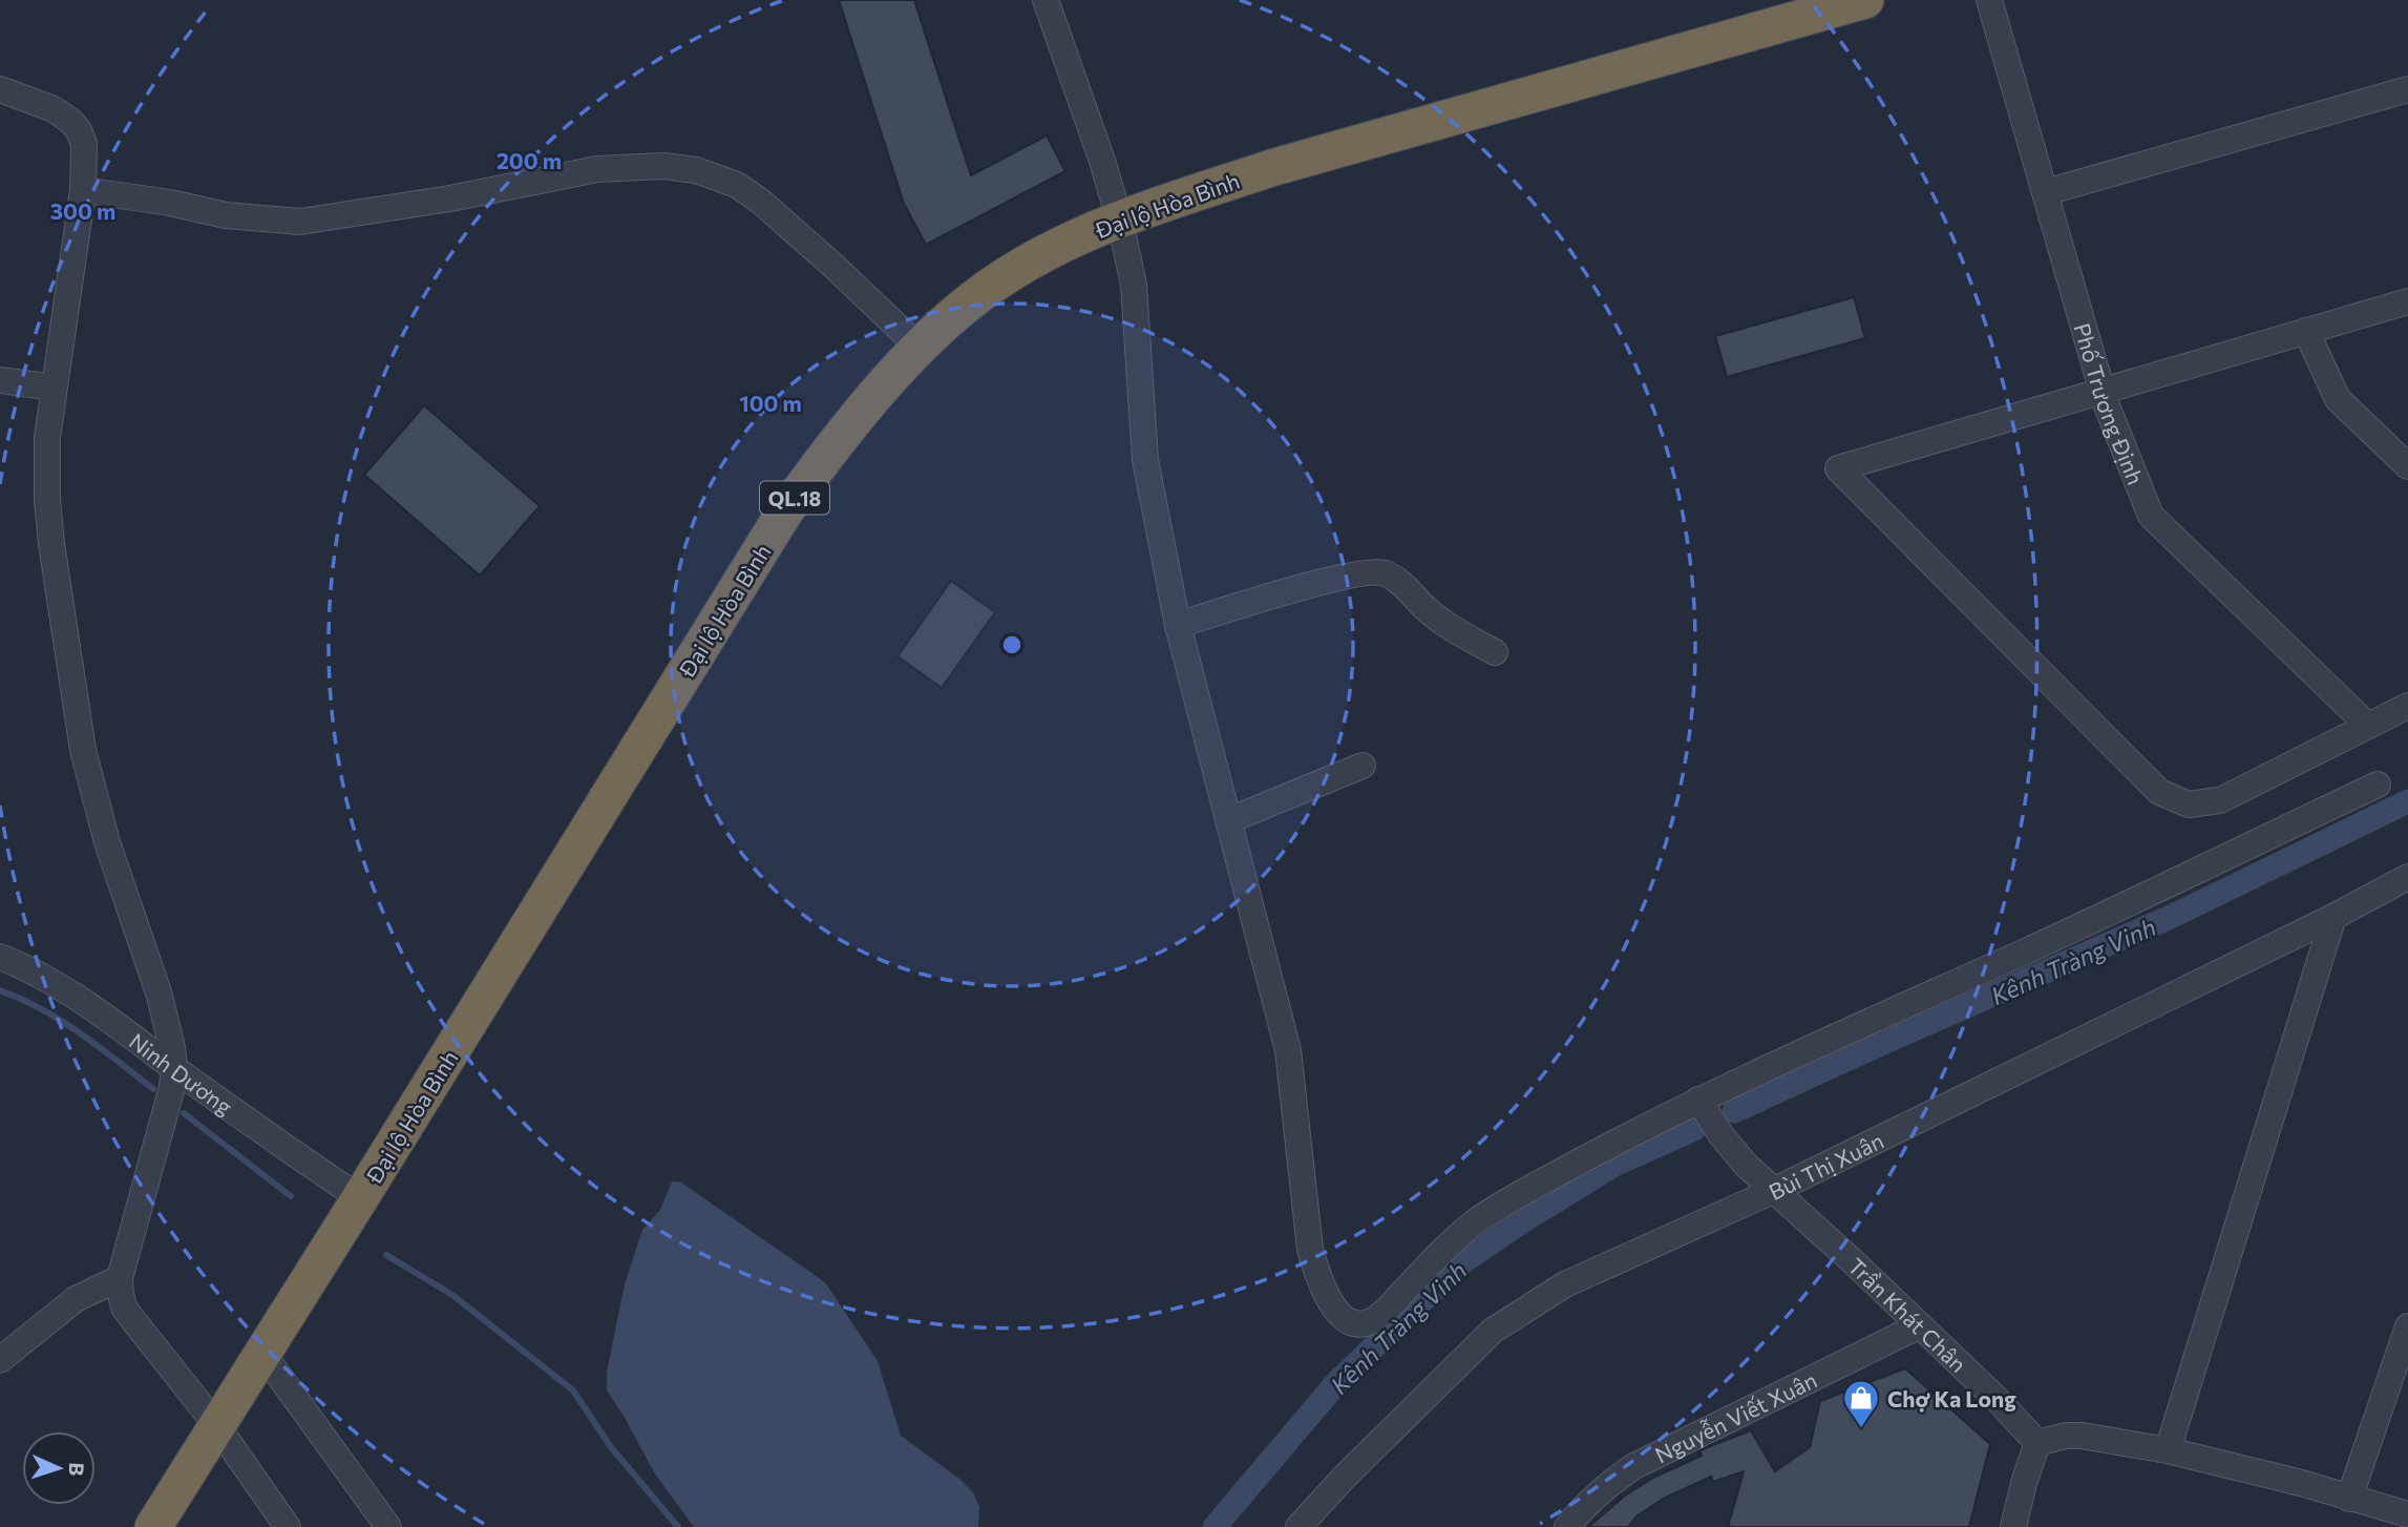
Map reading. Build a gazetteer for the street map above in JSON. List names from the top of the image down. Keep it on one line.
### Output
{"streets":{"highway":["Đại lộ Hòa Bình","QL.18"],"street":["Phố Trương Định","Ninh Dương","Bùi Thị Xuân","Trần Khát Chân","Nguyễn Viết Xuân"]},"crossings":[["Đại lộ Hòa Bình","Ninh Dương"],["Bùi Thị Xuân","Trần Khát Chân"],["Trần Khát Chân","Nguyễn Viết Xuân"]],"water":["Kênh Tràng Vinh"],"places":{"shop":["Chợ Ka Long"]},"north":"right","rings":["200 m","300 m","100 m"]}
